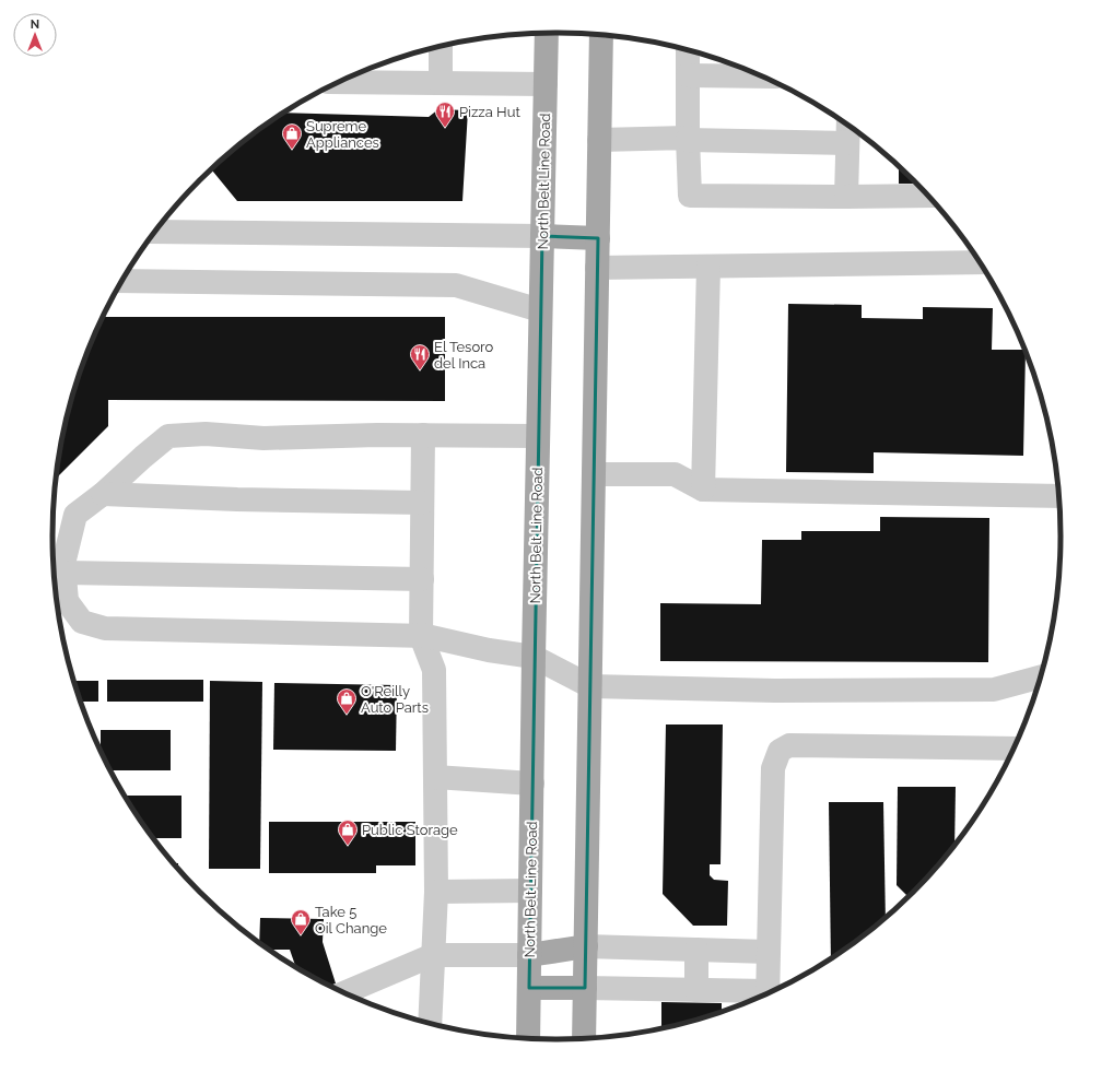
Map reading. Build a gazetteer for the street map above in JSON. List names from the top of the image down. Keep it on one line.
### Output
{"streets":{"main road":["North Belt Line Road"]},"places":{"restaurant":["Pizza Hut","El Tesoro del Inca"],"shop":["Supreme Appliances","O'Reilly Auto Parts","Public Storage","Take 5 Oil Change"]},"north":"top"}
